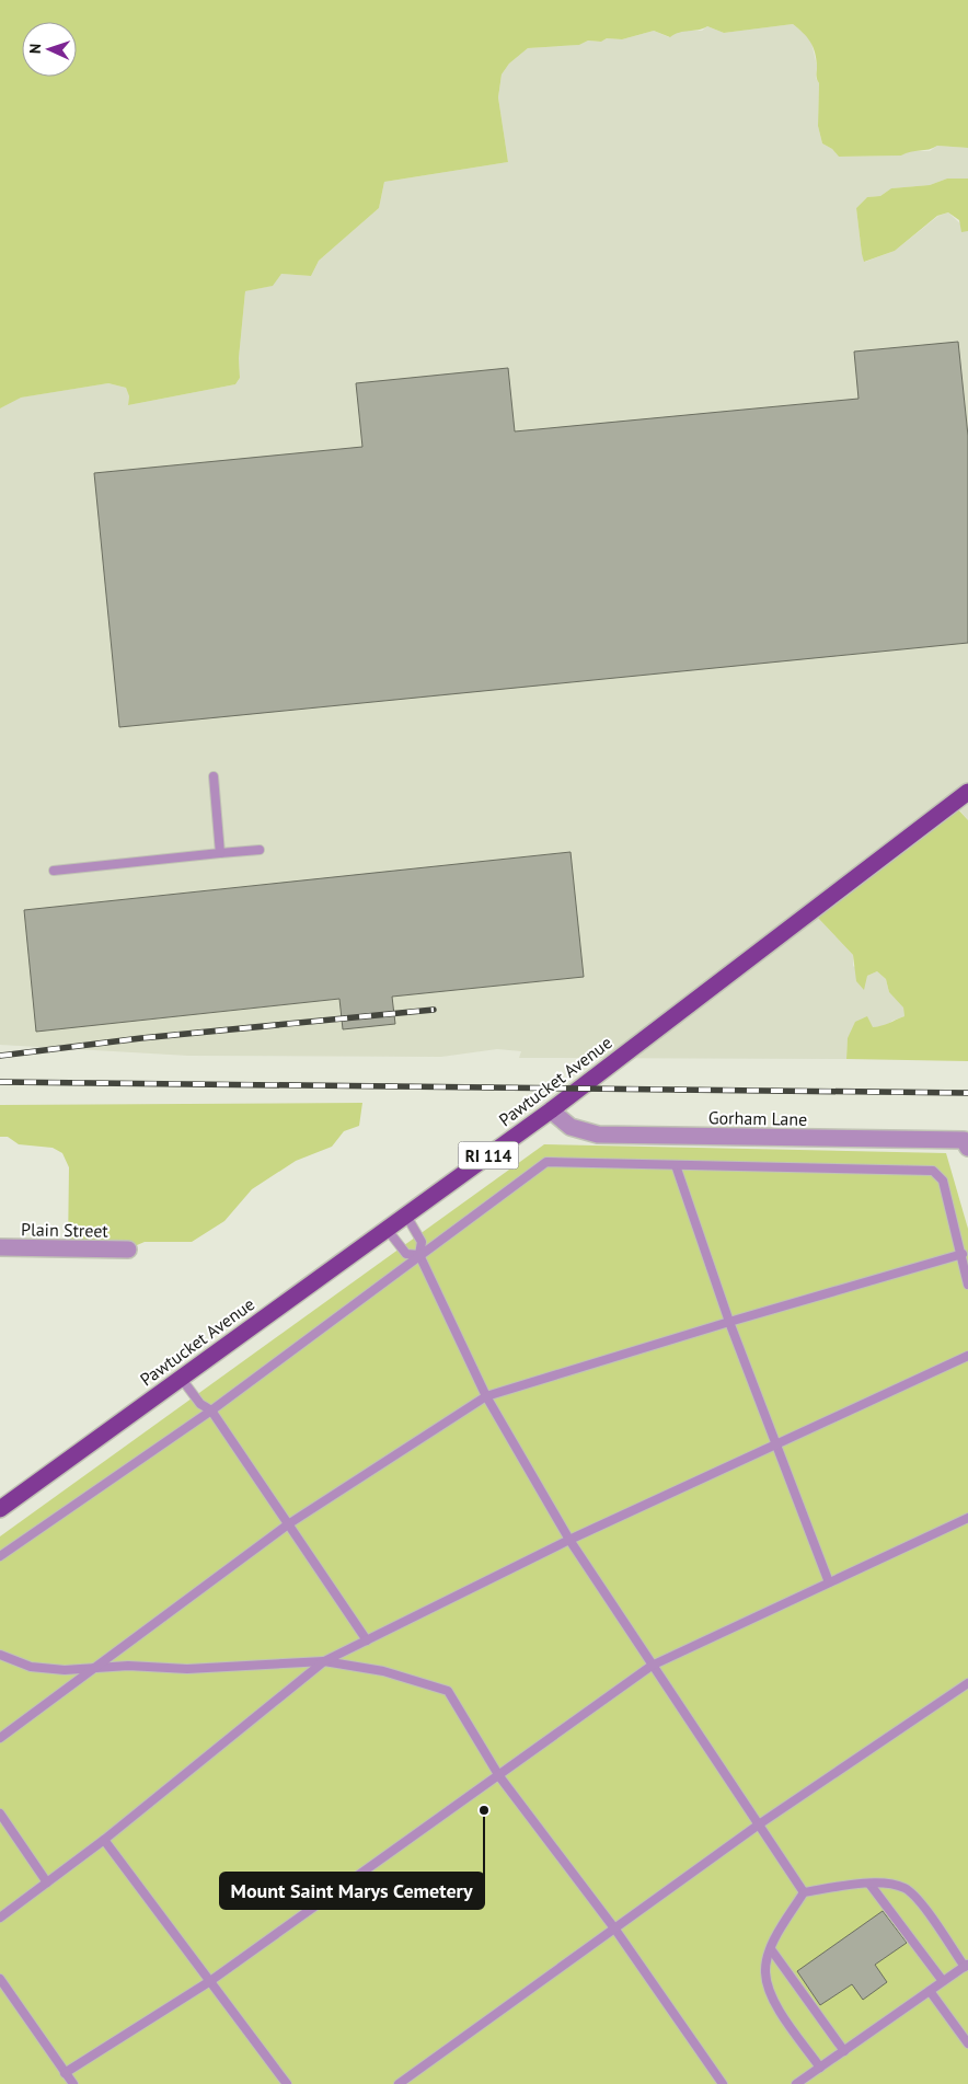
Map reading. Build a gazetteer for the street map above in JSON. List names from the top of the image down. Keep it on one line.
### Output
{"streets":{"main road":["Pawtucket Avenue","RI 114"],"street":["Gorham Lane","Plain Street"]},"crossings":[["Pawtucket Avenue","Gorham Lane"]],"places":["Mount Saint Marys Cemetery"],"north":"left"}
